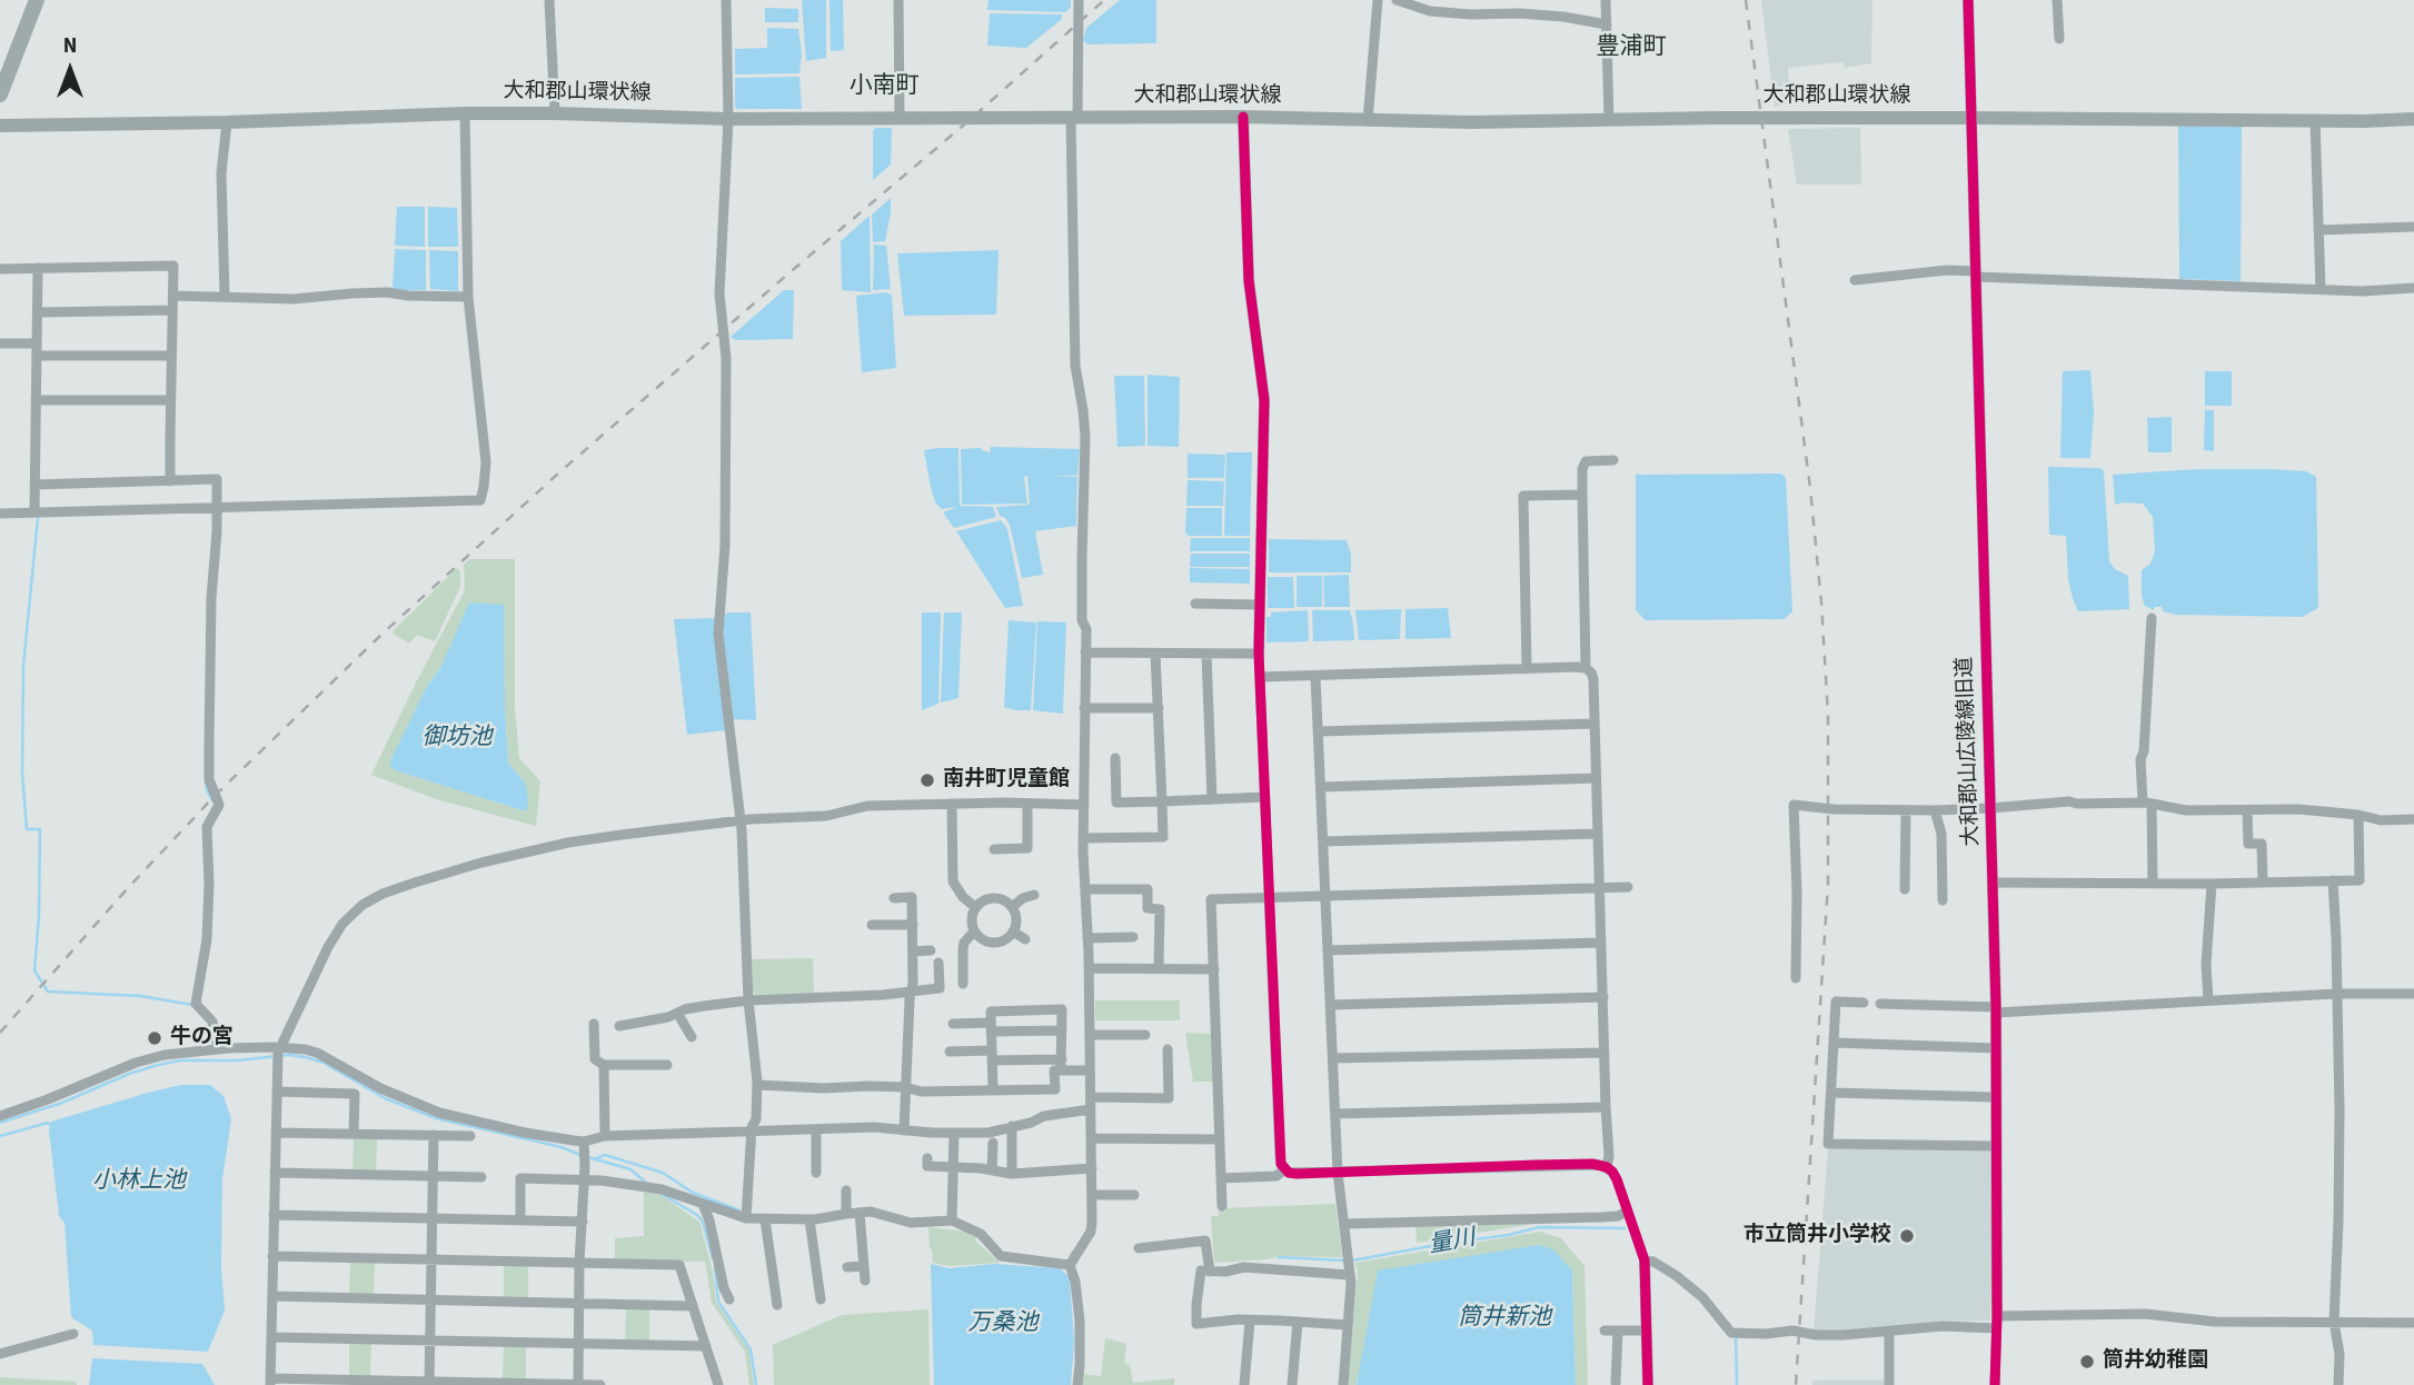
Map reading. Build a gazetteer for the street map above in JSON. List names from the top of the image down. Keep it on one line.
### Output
{"streets":{"main road":["大和郡山環状線"],"street":["大和郡山広陵線旧道"]},"crossings":[["大和郡山環状線","大和郡山広陵線旧道"]],"districts":["豊浦町","小南町"],"water":["御坊池","小林上池","量川","筒井新池","万桑池"],"places":["南井町児童館","牛の宮","市立筒井小学校","筒井幼稚園"],"north":"top"}
